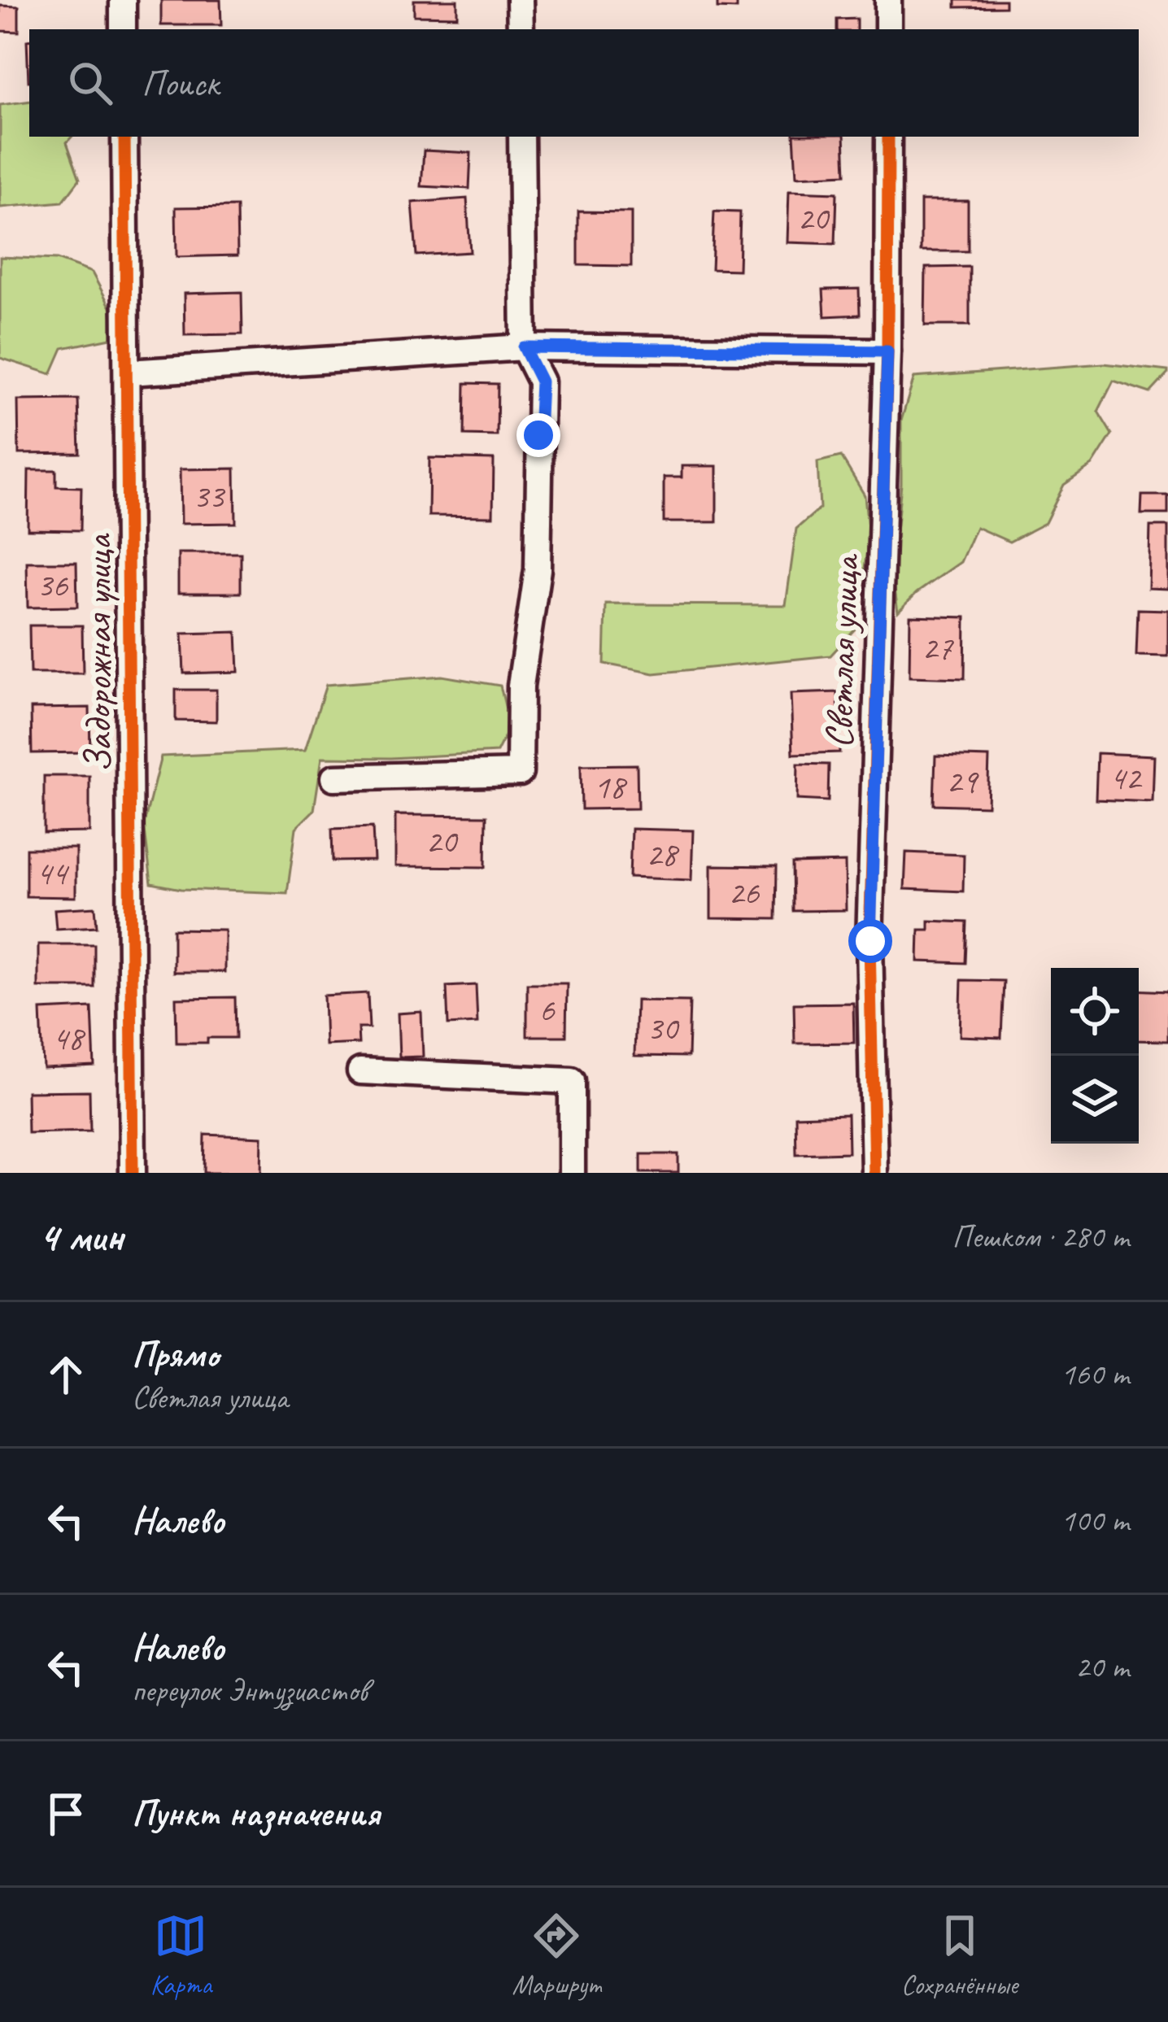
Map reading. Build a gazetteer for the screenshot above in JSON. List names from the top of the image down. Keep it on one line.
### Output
{"streets":{"street":["Светлая улица","Задорожная улица"]},"house_numbers":["20","33","36","27","42","29","18","20","28","44","26","6","30","48"],"page":{"search":"Поиск","heading":["4 мин","Пешком · 280 m"],"list":[["Прямо","Светлая улица","160 m"],["Налево","100 m"],["Налево","переулок Энтузиастов","20 m"],"Пункт назначения"],"nav":["Карта","Маршрут","Сохранённые"]}}
